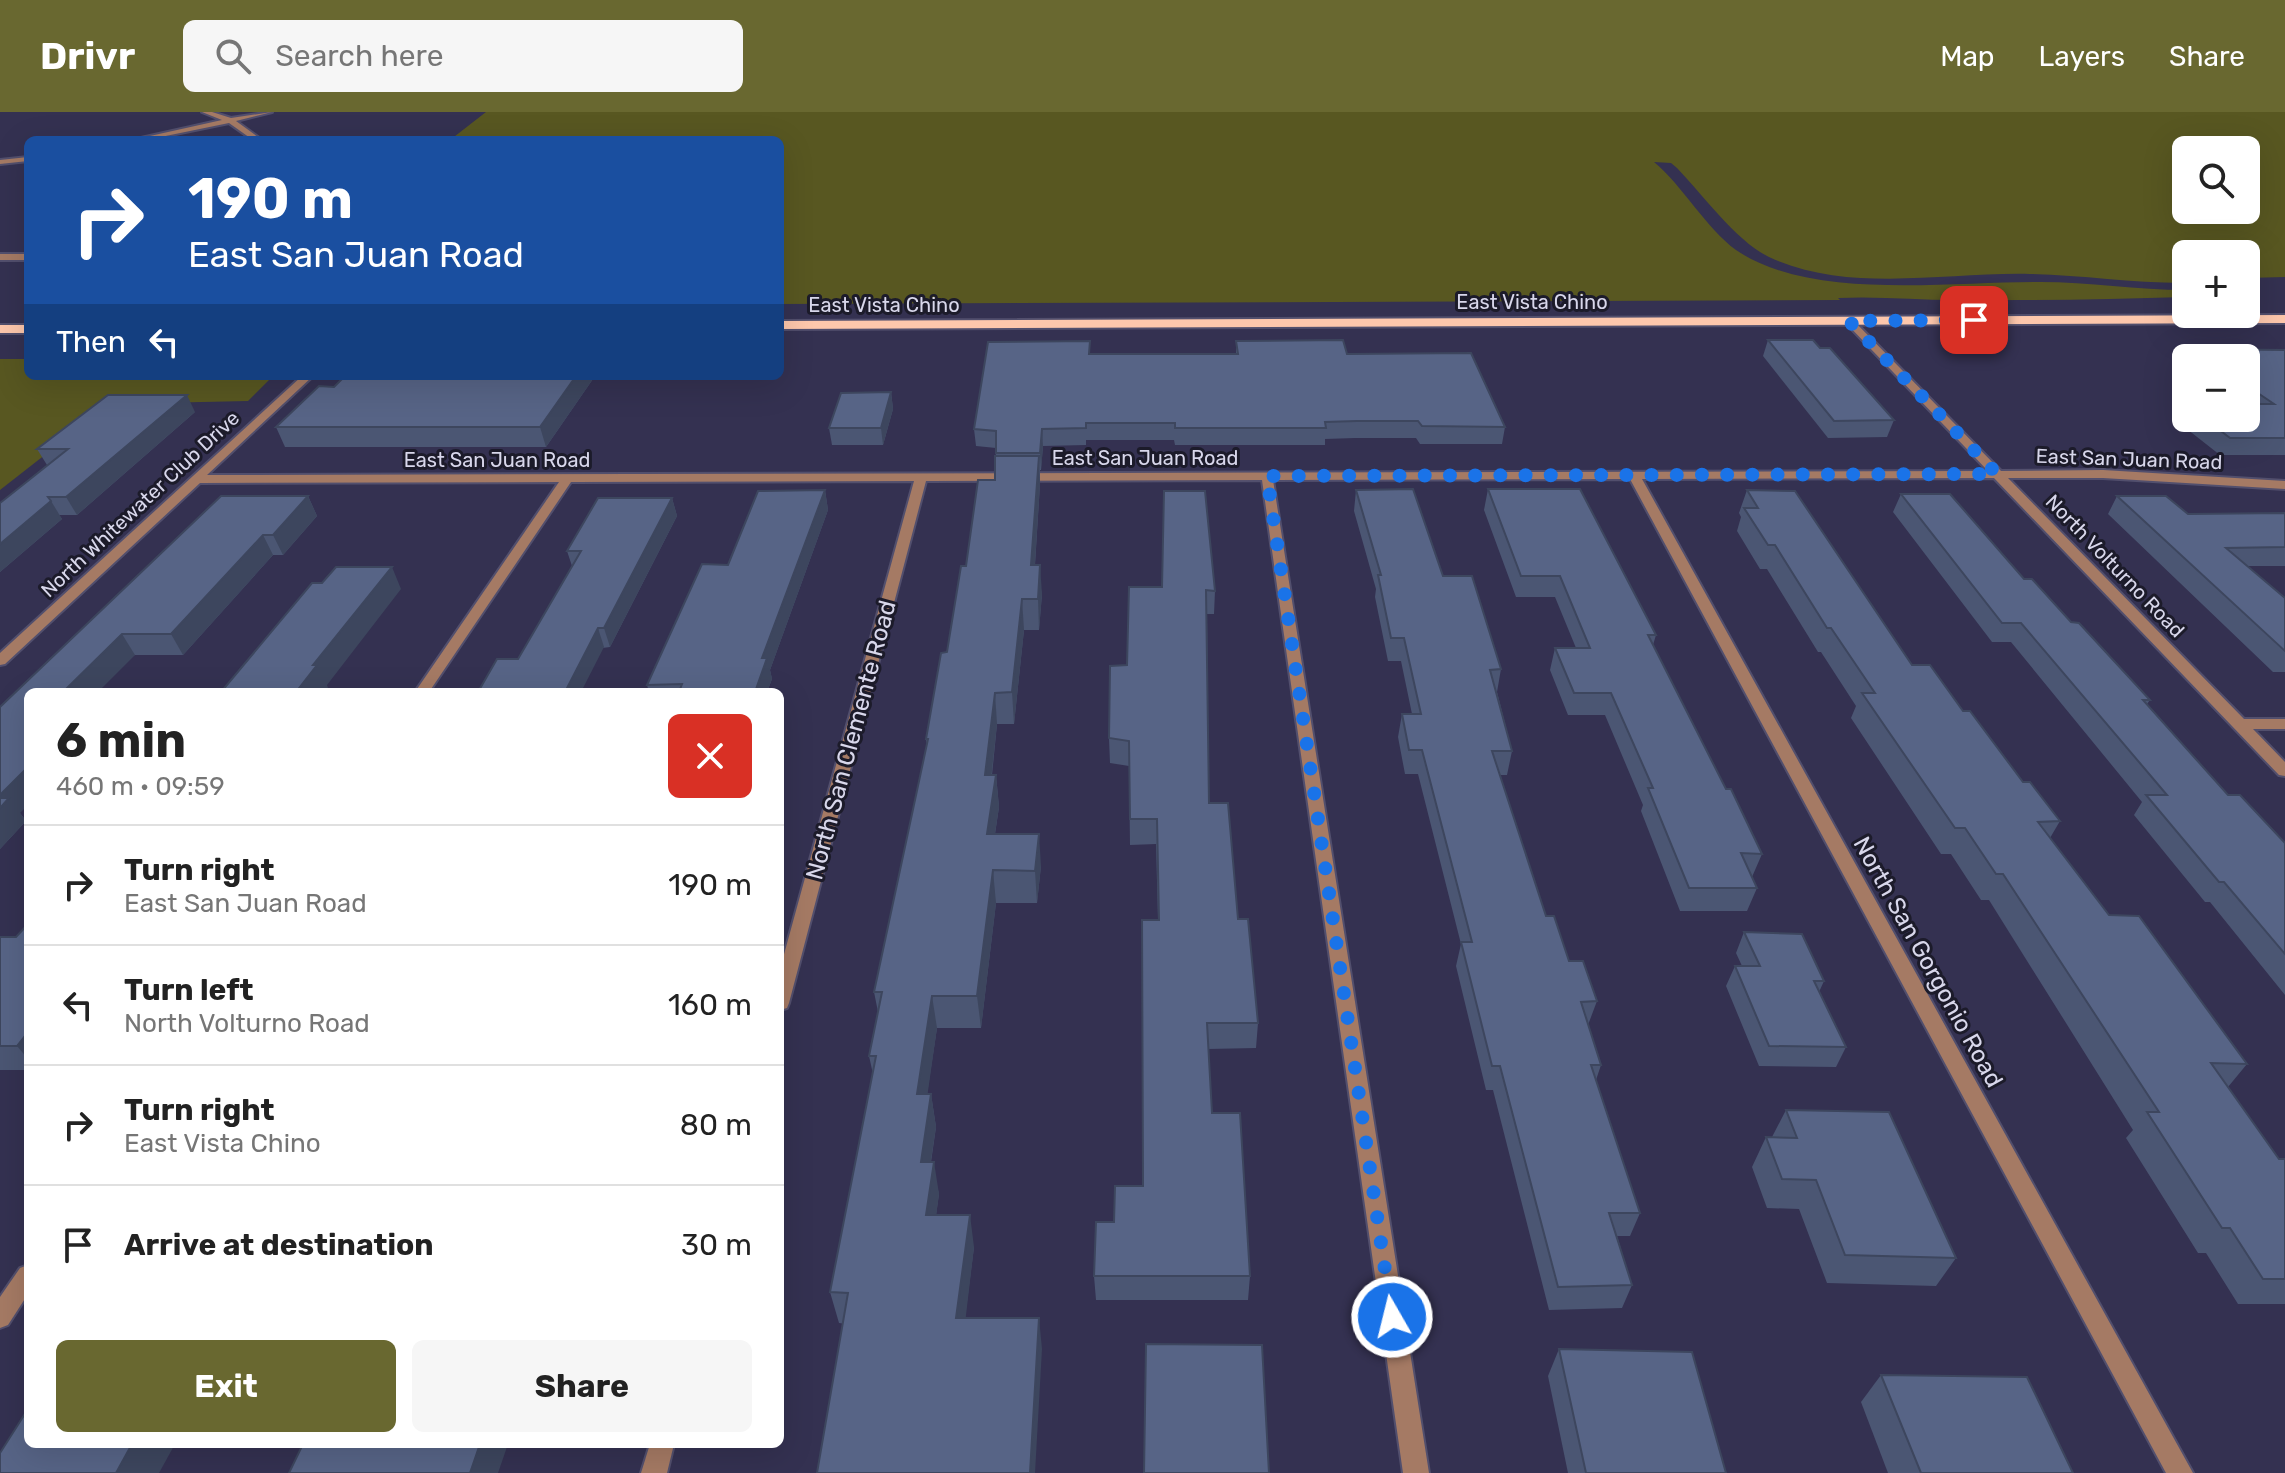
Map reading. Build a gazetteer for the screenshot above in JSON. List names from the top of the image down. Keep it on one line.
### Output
{"streets":{"main road":["East Vista Chino"],"street":["East San Juan Road","North Whitewater Club Drive","North Volturno Road","North San Clemente Road","North San Gorgonio Road"]},"crossings":[["East Vista Chino","North Volturno Road"],["East San Juan Road","North Whitewater Club Drive"],["East San Juan Road","North Volturno Road"],["East San Juan Road","North San Clemente Road"],["East San Juan Road","North San Gorgonio Road"]],"page":{"header":"Drivr","search":"Search here","nav":["Map","Layers","Share"],"map_buttons":["+","−"],"turn":["190 m","East San Juan Road"],"then":"Then","heading":["6 min","460 m · 09:59"],"list":[{"name":"Turn right","note":"East San Juan Road","value":"190 m"},{"name":"Turn left","note":"North Volturno Road","value":"160 m"},{"name":"Turn right","note":"East Vista Chino","value":"80 m"},{"name":"Arrive at destination","value":"30 m"}],"buttons":["Exit","Share"]}}
